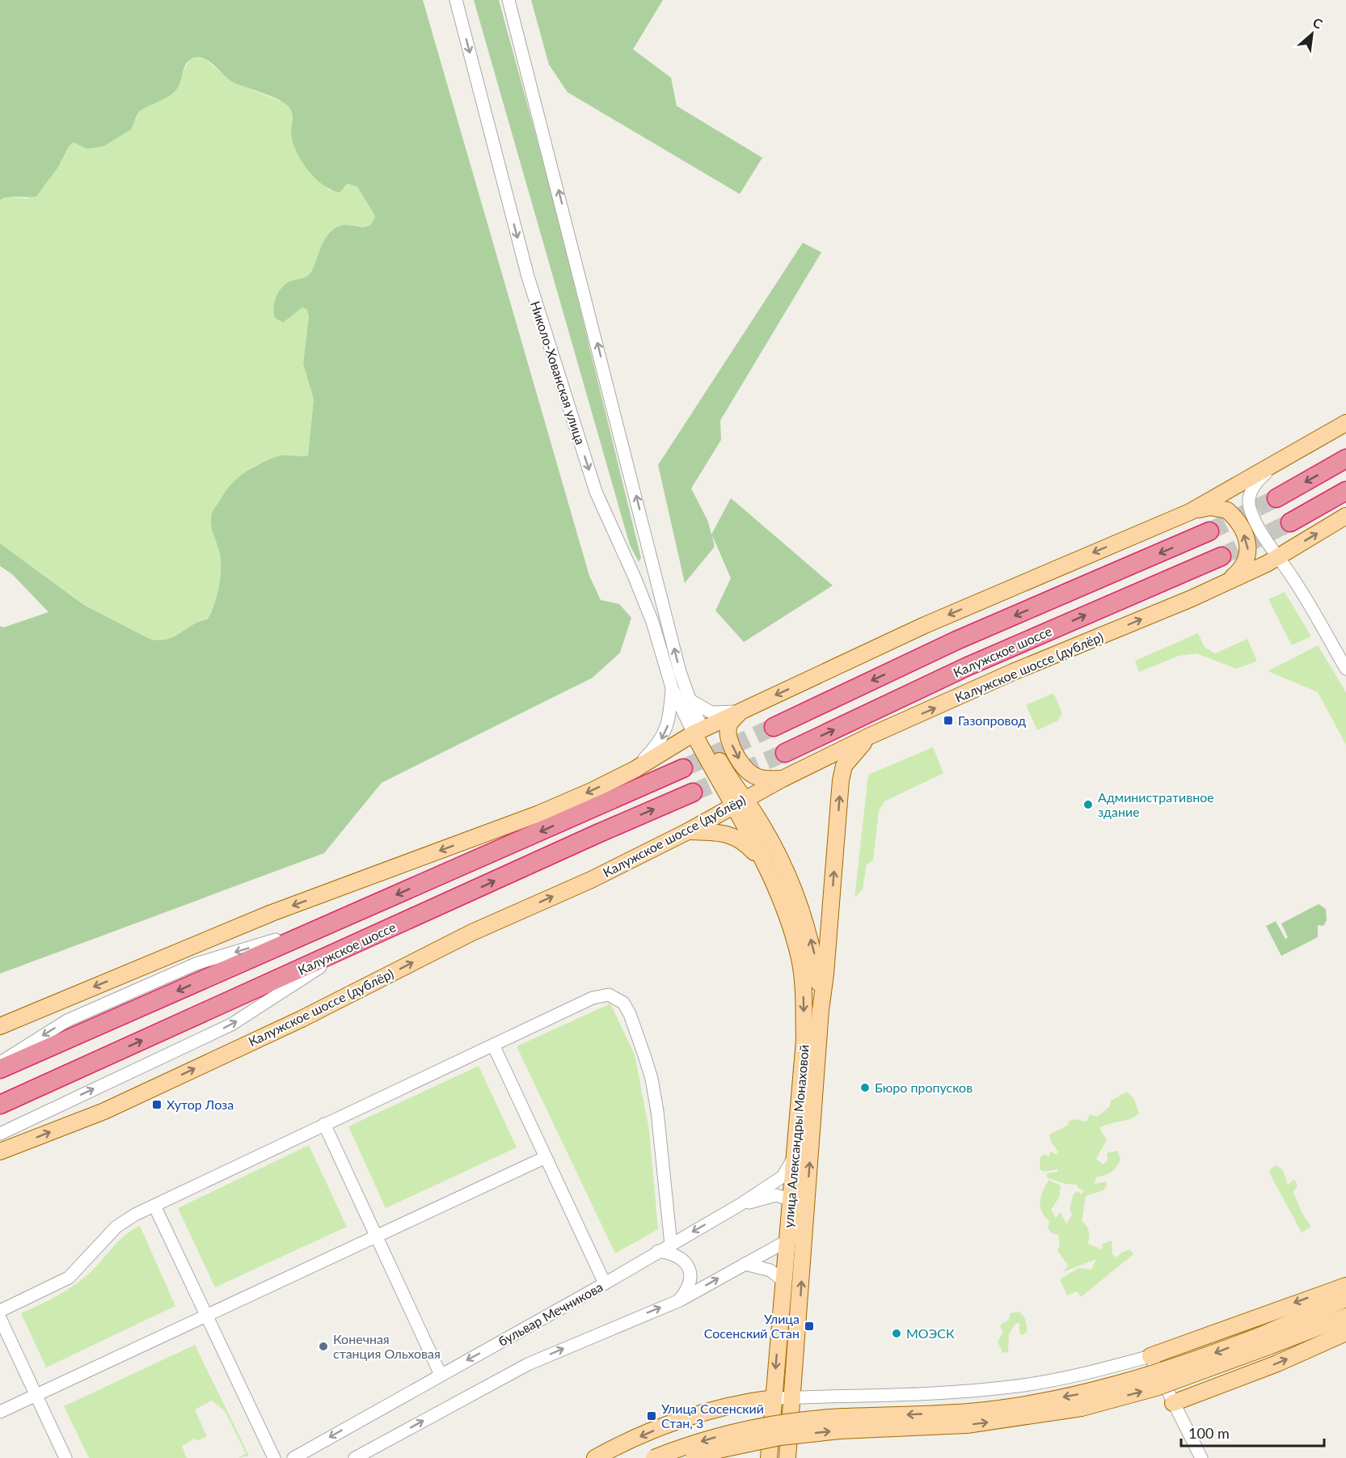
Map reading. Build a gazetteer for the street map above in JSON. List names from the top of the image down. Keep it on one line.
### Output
{"streets":{"highway":["Калужское шоссе"],"main road":["Калужское шоссе (дублёр)","улица Александры Монаховой"],"street":["Николо-Хованская улица","бульвар Мечникова"]},"crossings":[["Калужское шоссе (дублёр)","улица Александры Монаховой"],["улица Александры Монаховой","бульвар Мечникова"]],"places":{"transit":["Газопровод","Хутор Лоза","Улица Сосенский Стан","Улица Сосенский Стан, 3"],"other":["Административное здание","Бюро пропусков","МОЭСК","Конечная станция Ольховая"]},"scale_bar":"100 m","north":"top right"}
